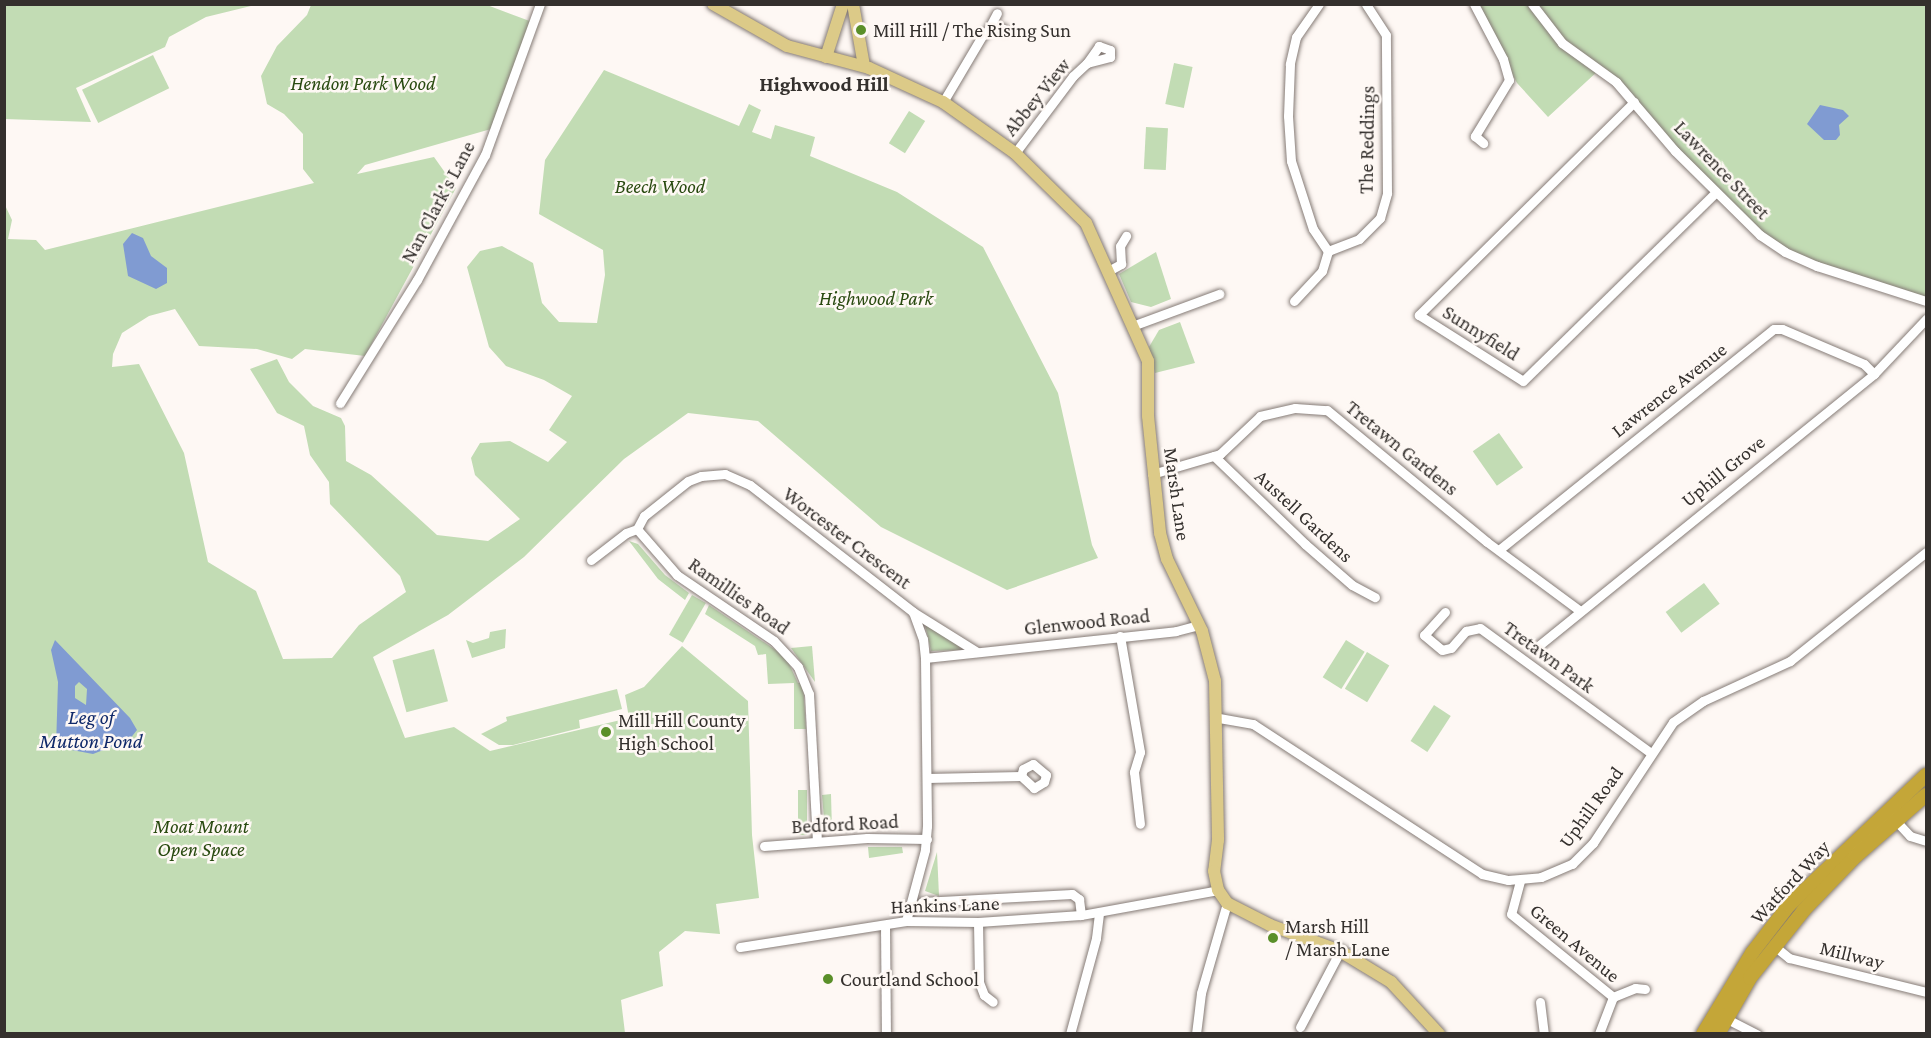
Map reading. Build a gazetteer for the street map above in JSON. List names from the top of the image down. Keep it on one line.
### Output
{"streets":{"highway":["Watford Way"],"main road":["Marsh Lane"],"street":["Abbey View","The Reddings","Lawrence Street","Nan Clark's Lane","Sunnyfield","Lawrence Avenue","Tretawn Gardens","Uphill Grove","Austell Gardens","Worcester Crescent","Ramillies Road","Glenwood Road","Tretawn Park","Uphill Road","Bedford Road","Hankins Lane","Green Avenue","Millway"]},"crossings":[["Abbey View","Marsh Lane"],["Lawrence Street","Sunnyfield"],["Lawrence Avenue","Tretawn Gardens"],["Lawrence Avenue","Uphill Grove"],["Tretawn Gardens","Uphill Grove"],["Tretawn Gardens","Marsh Lane"],["Tretawn Gardens","Austell Gardens"],["Marsh Lane","Glenwood Road"],["Marsh Lane","Uphill Road"],["Marsh Lane","Hankins Lane"],["Worcester Crescent","Ramillies Road"],["Worcester Crescent","Glenwood Road"],["Worcester Crescent","Bedford Road"],["Worcester Crescent","Hankins Lane"],["Ramillies Road","Bedford Road"],["Tretawn Park","Uphill Road"],["Uphill Road","Green Avenue"],["Watford Way","Millway"]],"districts":["Highwood Hill"],"water":["Leg of Mutton Pond"],"parks":["Hendon Park Wood","Beech Wood","Highwood Park","Moat Mount Open Space"],"places":["Mill Hill / The Rising Sun","Mill Hill County High School","Marsh Hill / Marsh Lane","Courtland School"]}
